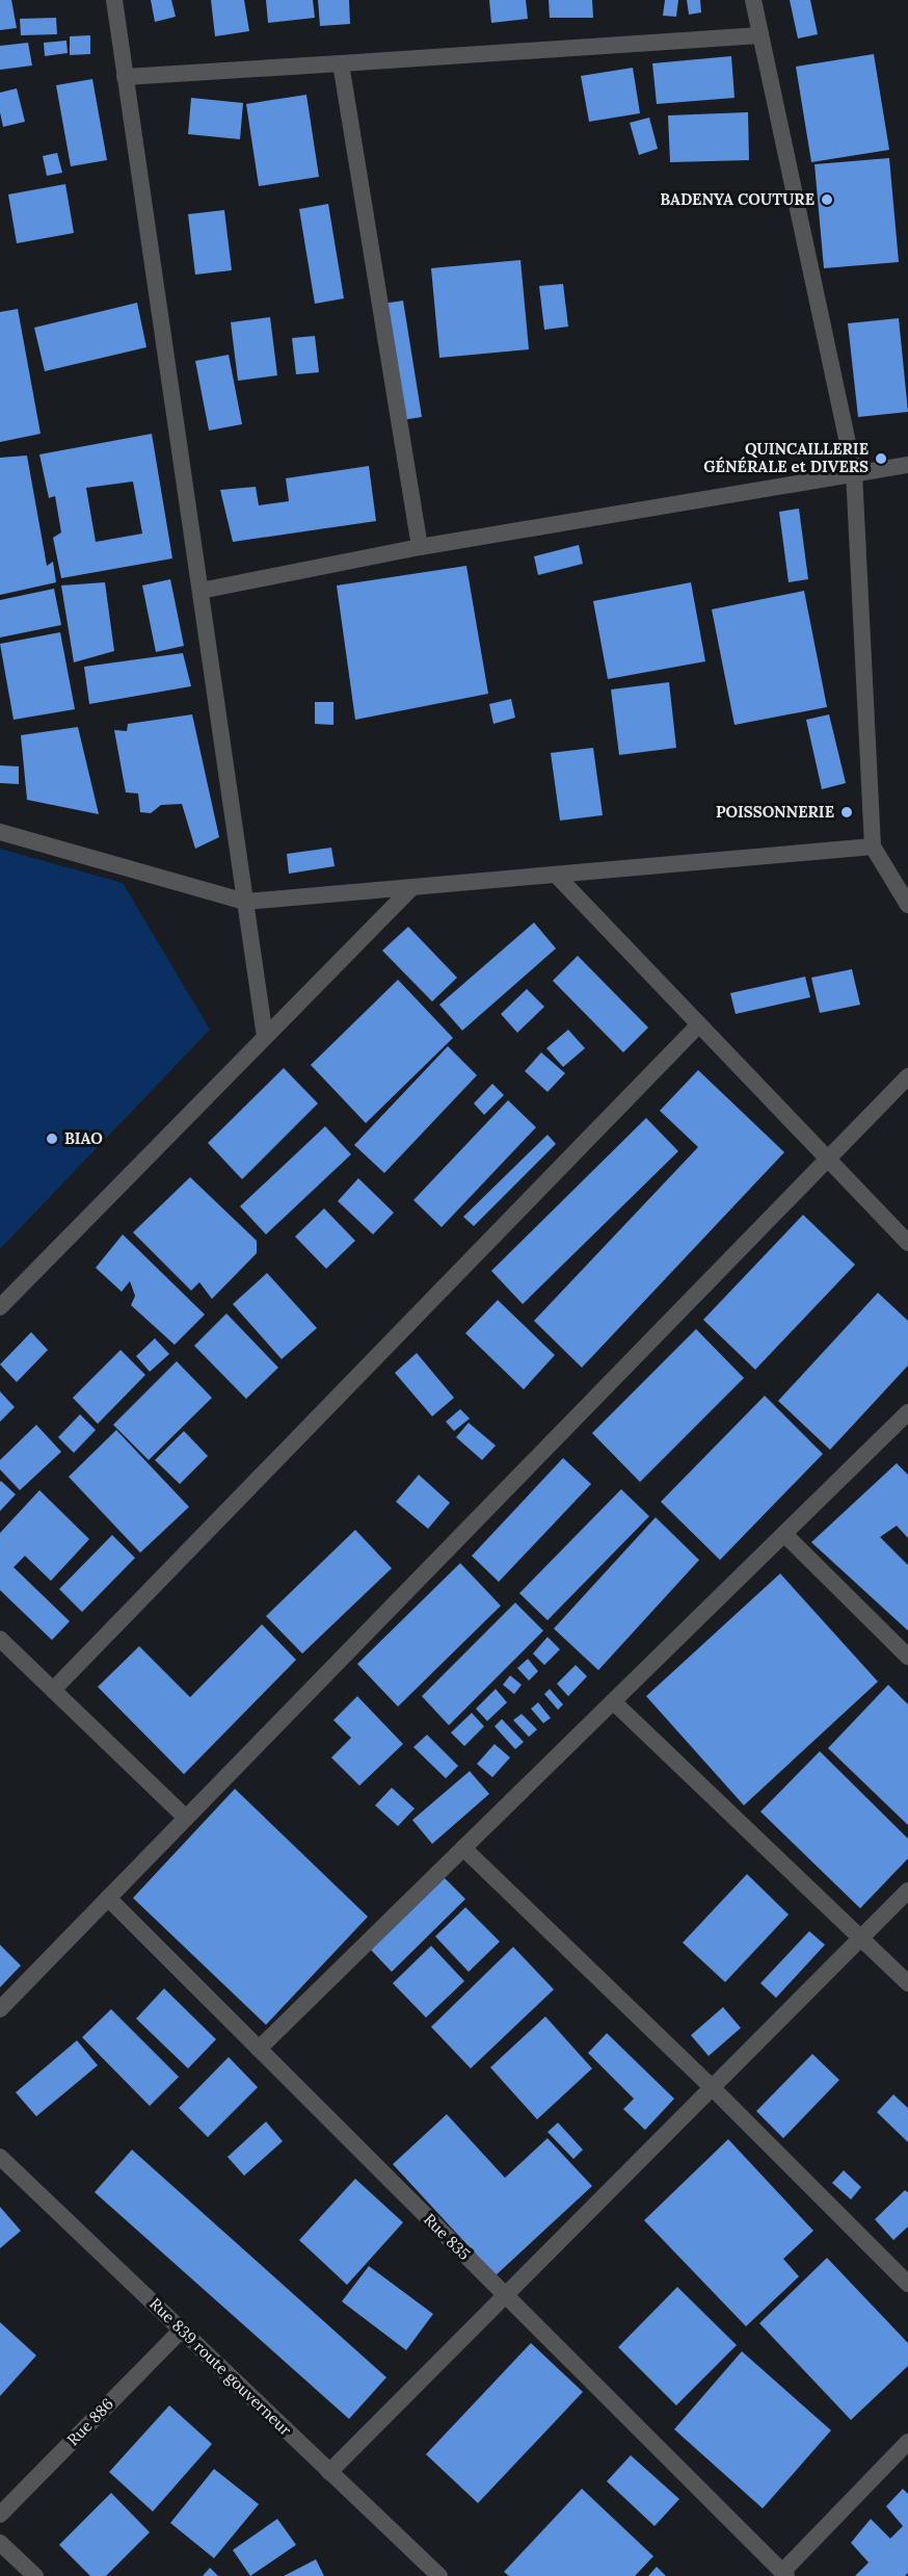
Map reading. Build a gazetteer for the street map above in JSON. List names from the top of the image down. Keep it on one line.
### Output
{"streets":{"street":["Rue 835","Rue 839 route gouverneur","Rue 886"]},"crossings":[["Rue 839 route gouverneur","Rue 886"]],"places":["BADENYA COUTURE","QUINCAILLERIE GÉNÉRALE et DIVERS","POISSONNERIE","BIAO"]}
